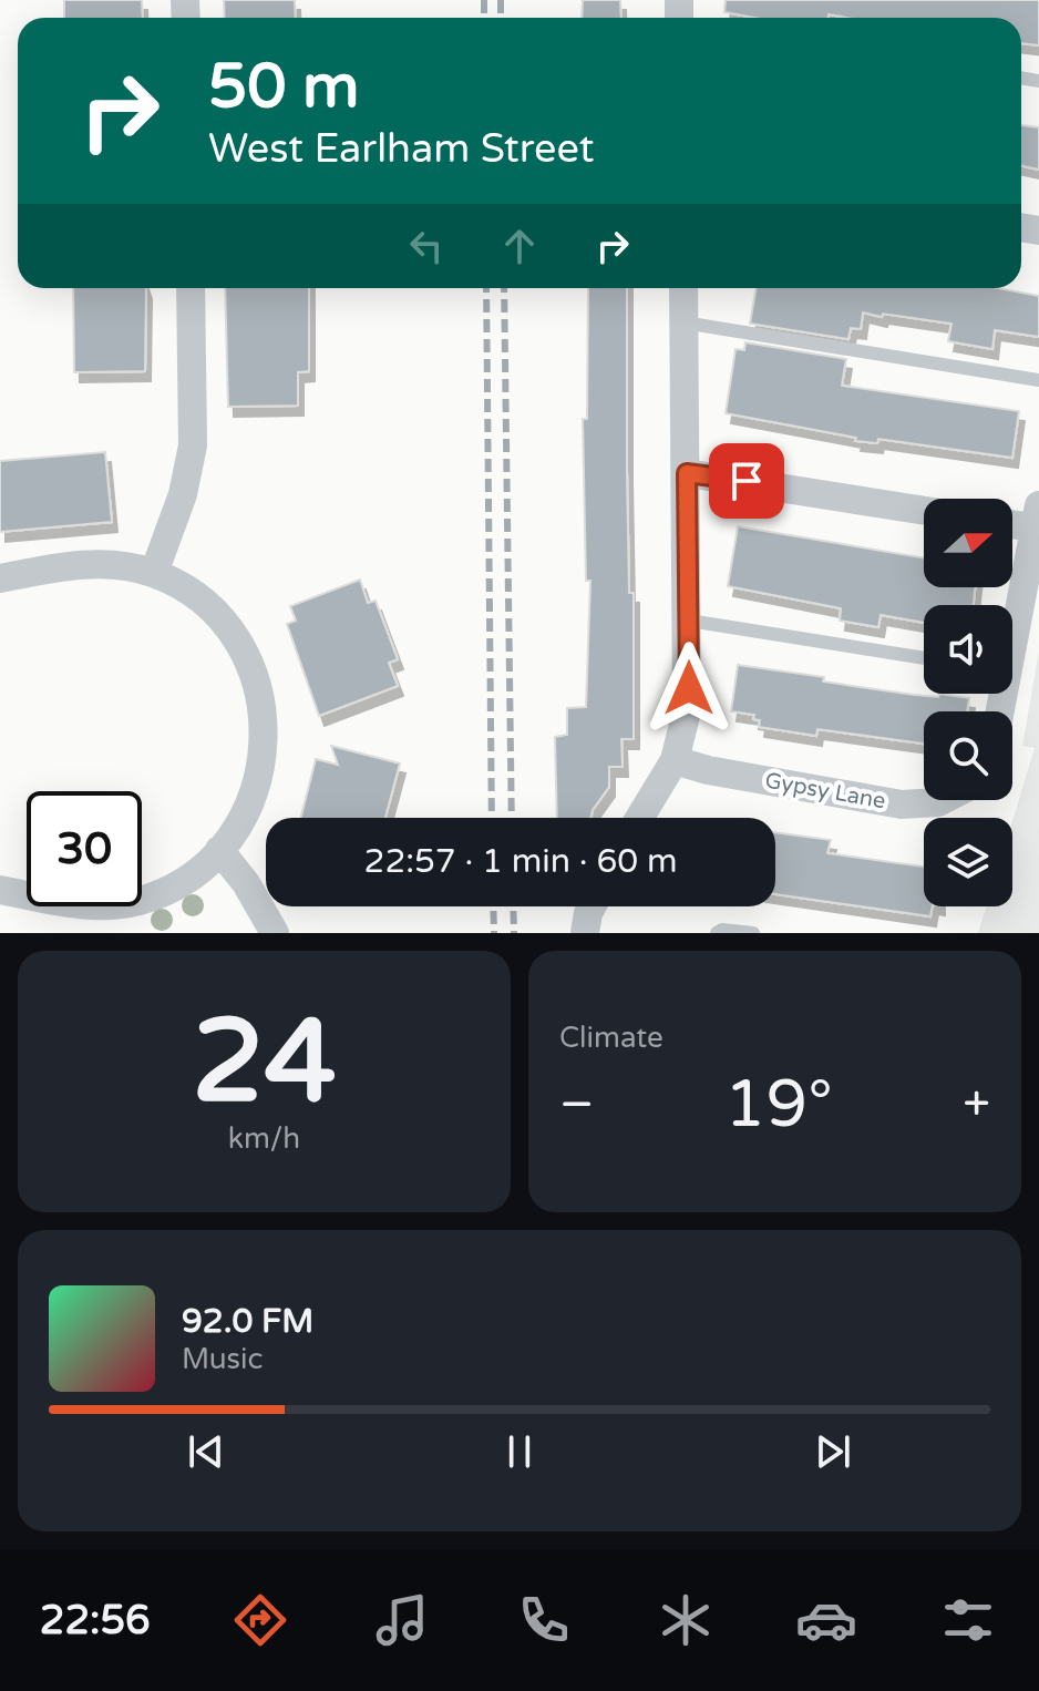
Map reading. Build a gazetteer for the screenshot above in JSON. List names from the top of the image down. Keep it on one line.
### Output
{"streets":{"street":["Gypsy Lane"]},"north":"right","page":{"turn":["50 m","West Earlham Street"],"limit":"30","trip":"22:57 · 1 min · 60 m","tile":[["24","km/h"],"Climate"],"heat":["−","19°","+"],"song":["92.0 FM","Music"],"tabs":"22:56"}}
